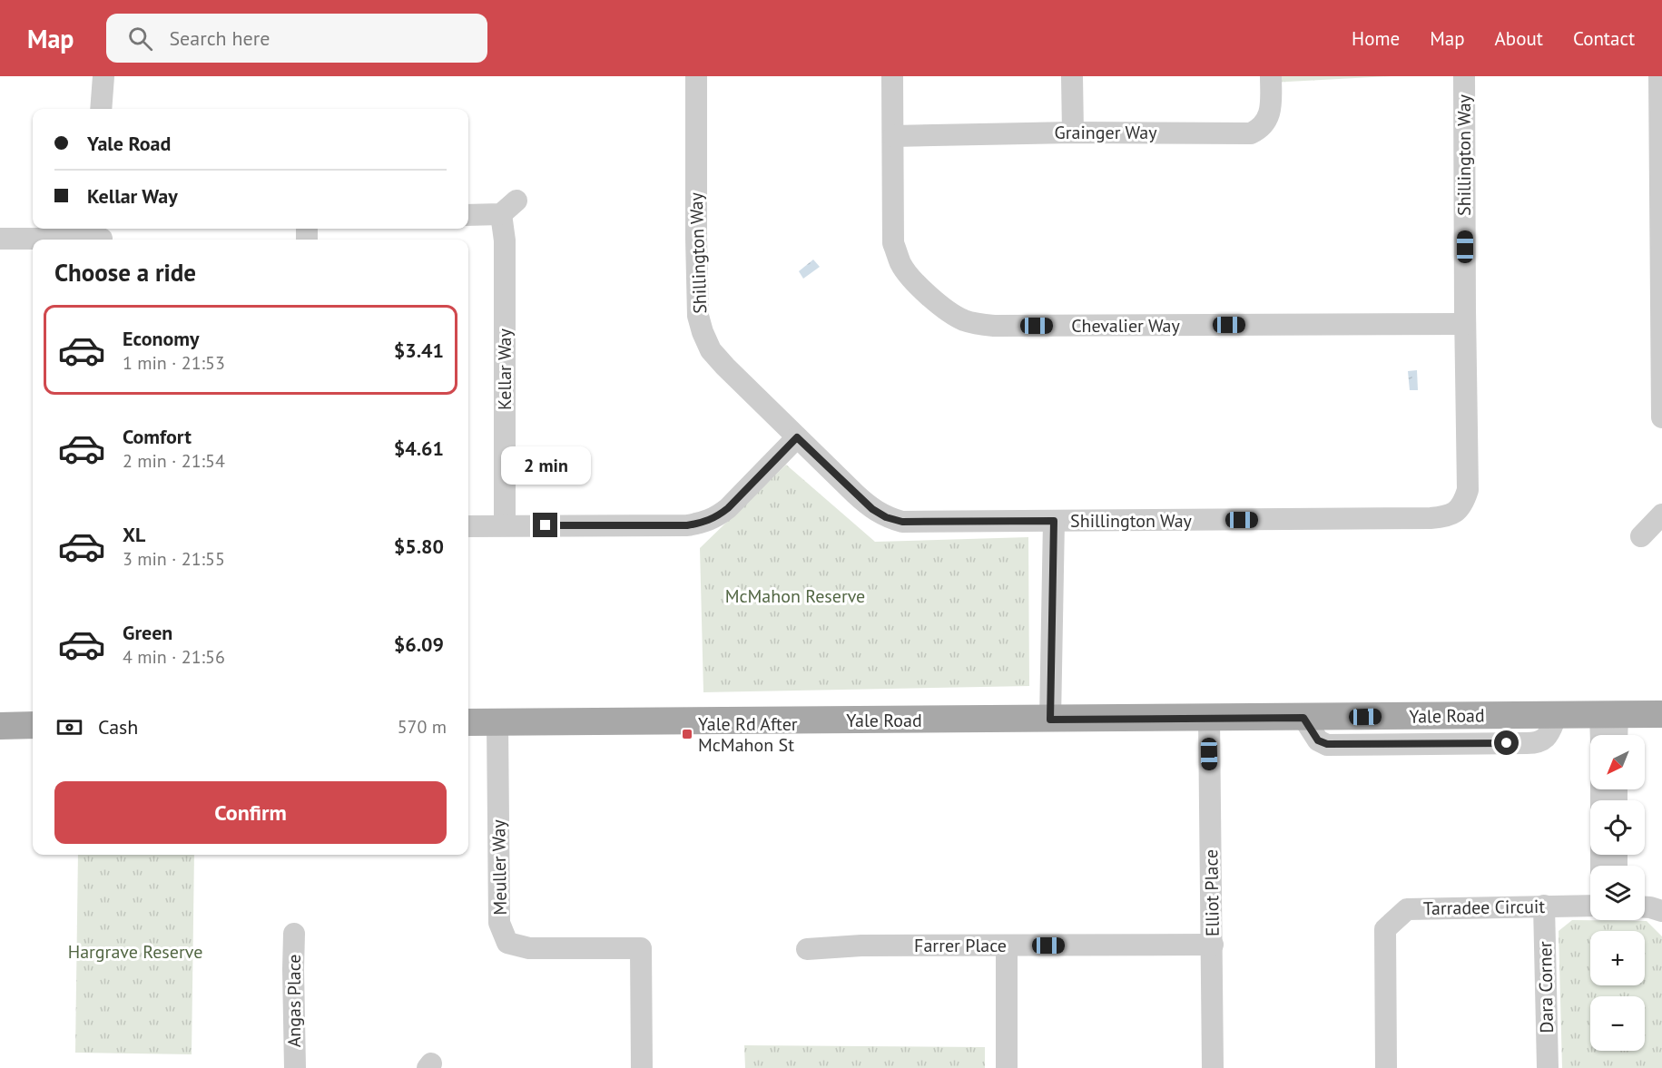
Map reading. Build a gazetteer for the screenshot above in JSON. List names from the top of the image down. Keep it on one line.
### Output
{"streets":{"main road":["Yale Road"],"street":["Grainger Way","Shillington Way","Chevalier Way","Kellar Way","Meuller Way","Elliot Place","Tarradee Circuit","Farrer Place","Dara Corner","Angas Place"]},"crossings":[["Grainger Way","Chevalier Way"],["Shillington Way","Chevalier Way"],["Yale Road","Meuller Way"],["Yale Road","Elliot Place"],["Elliot Place","Farrer Place"],["Tarradee Circuit","Dara Corner"]],"parks":["McMahon Reserve","Hargrave Reserve"],"places":{"transit":["Yale Rd After McMahon St"]},"north":"bottom left","page":{"header":"Map","search":"Search here","nav":["Home","Map","About","Contact"],"banner":["Yale Road","Kellar Way"],"heading":"Choose a ride","list":[{"name":"Economy","note":"1 min · 21:53","value":"$3.41"},{"name":"Comfort","note":"2 min · 21:54","value":"$4.61"},{"name":"XL","note":"3 min · 21:55","value":"$5.80"},{"name":"Green","note":"4 min · 21:56","value":"$6.09"}],"bubble":"2 min","pay":["Cash","570 m"],"map_buttons":["+","−"],"buttons":"Confirm"}}
